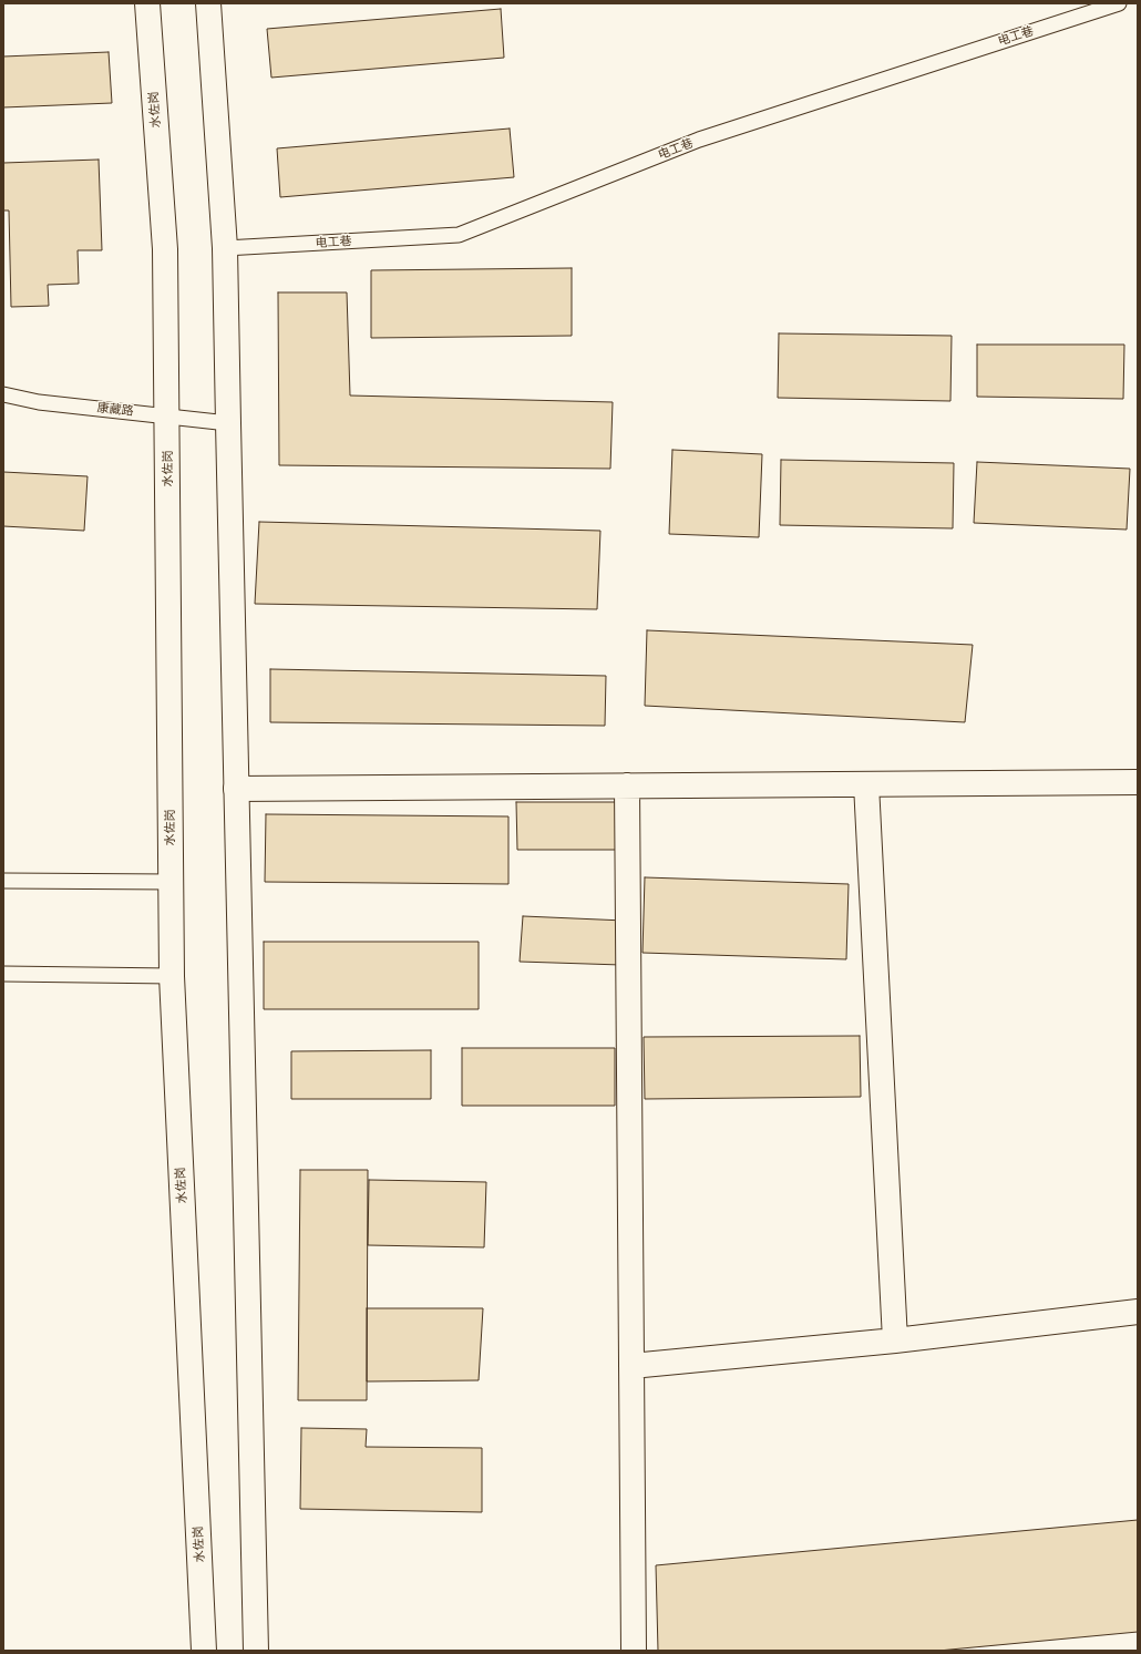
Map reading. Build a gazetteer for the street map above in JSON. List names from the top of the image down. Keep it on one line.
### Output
{"streets":{"street":["水佐岗"],"lane":["电工巷","康藏路"]},"crossings":[["水佐岗","康藏路"]]}
